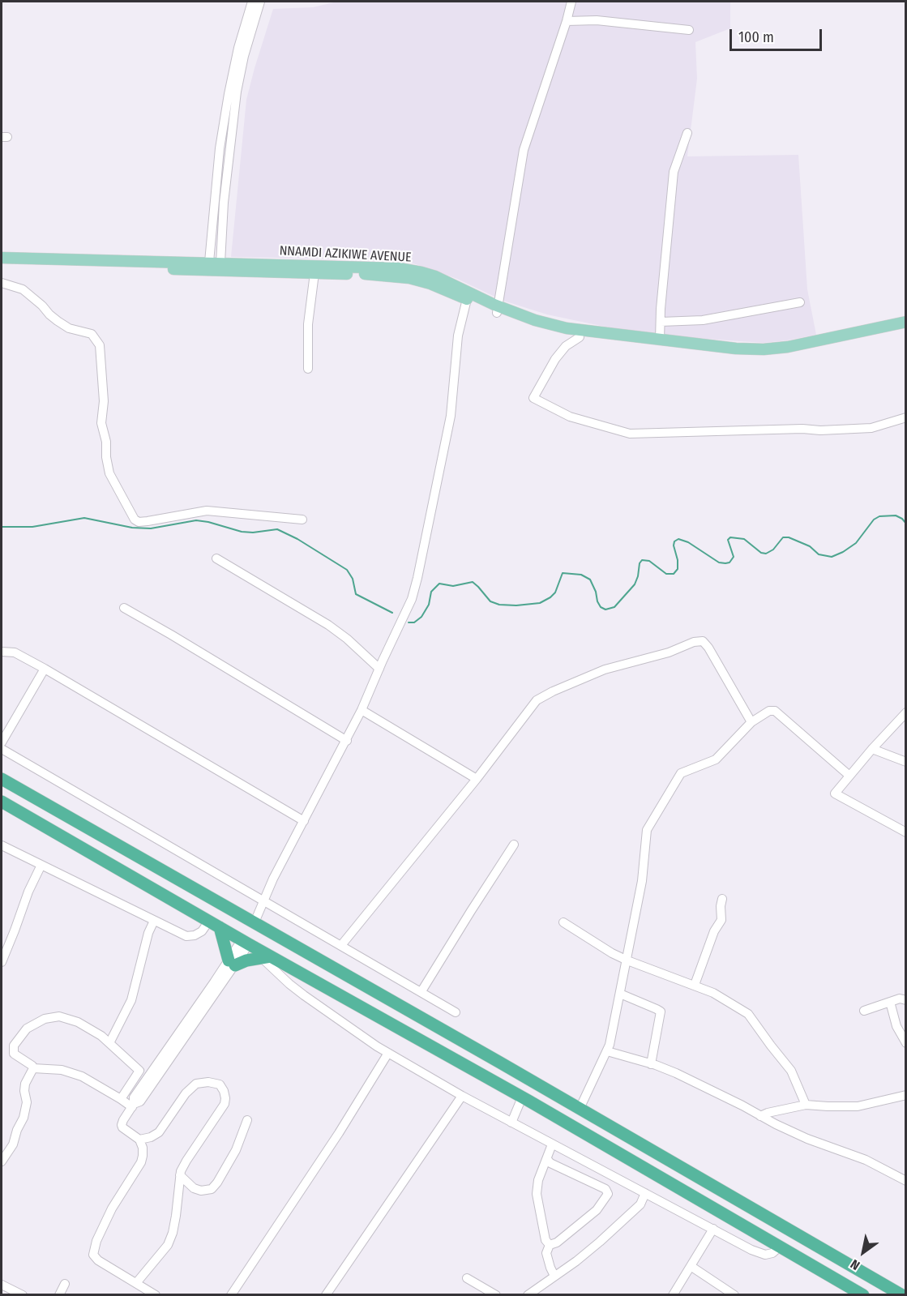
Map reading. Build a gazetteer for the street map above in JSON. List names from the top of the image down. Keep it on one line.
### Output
{"streets":{"main road":["NNAMDI AZIKIWE AVENUE"]},"scale_bar":"100 m","north":"bottom left"}
